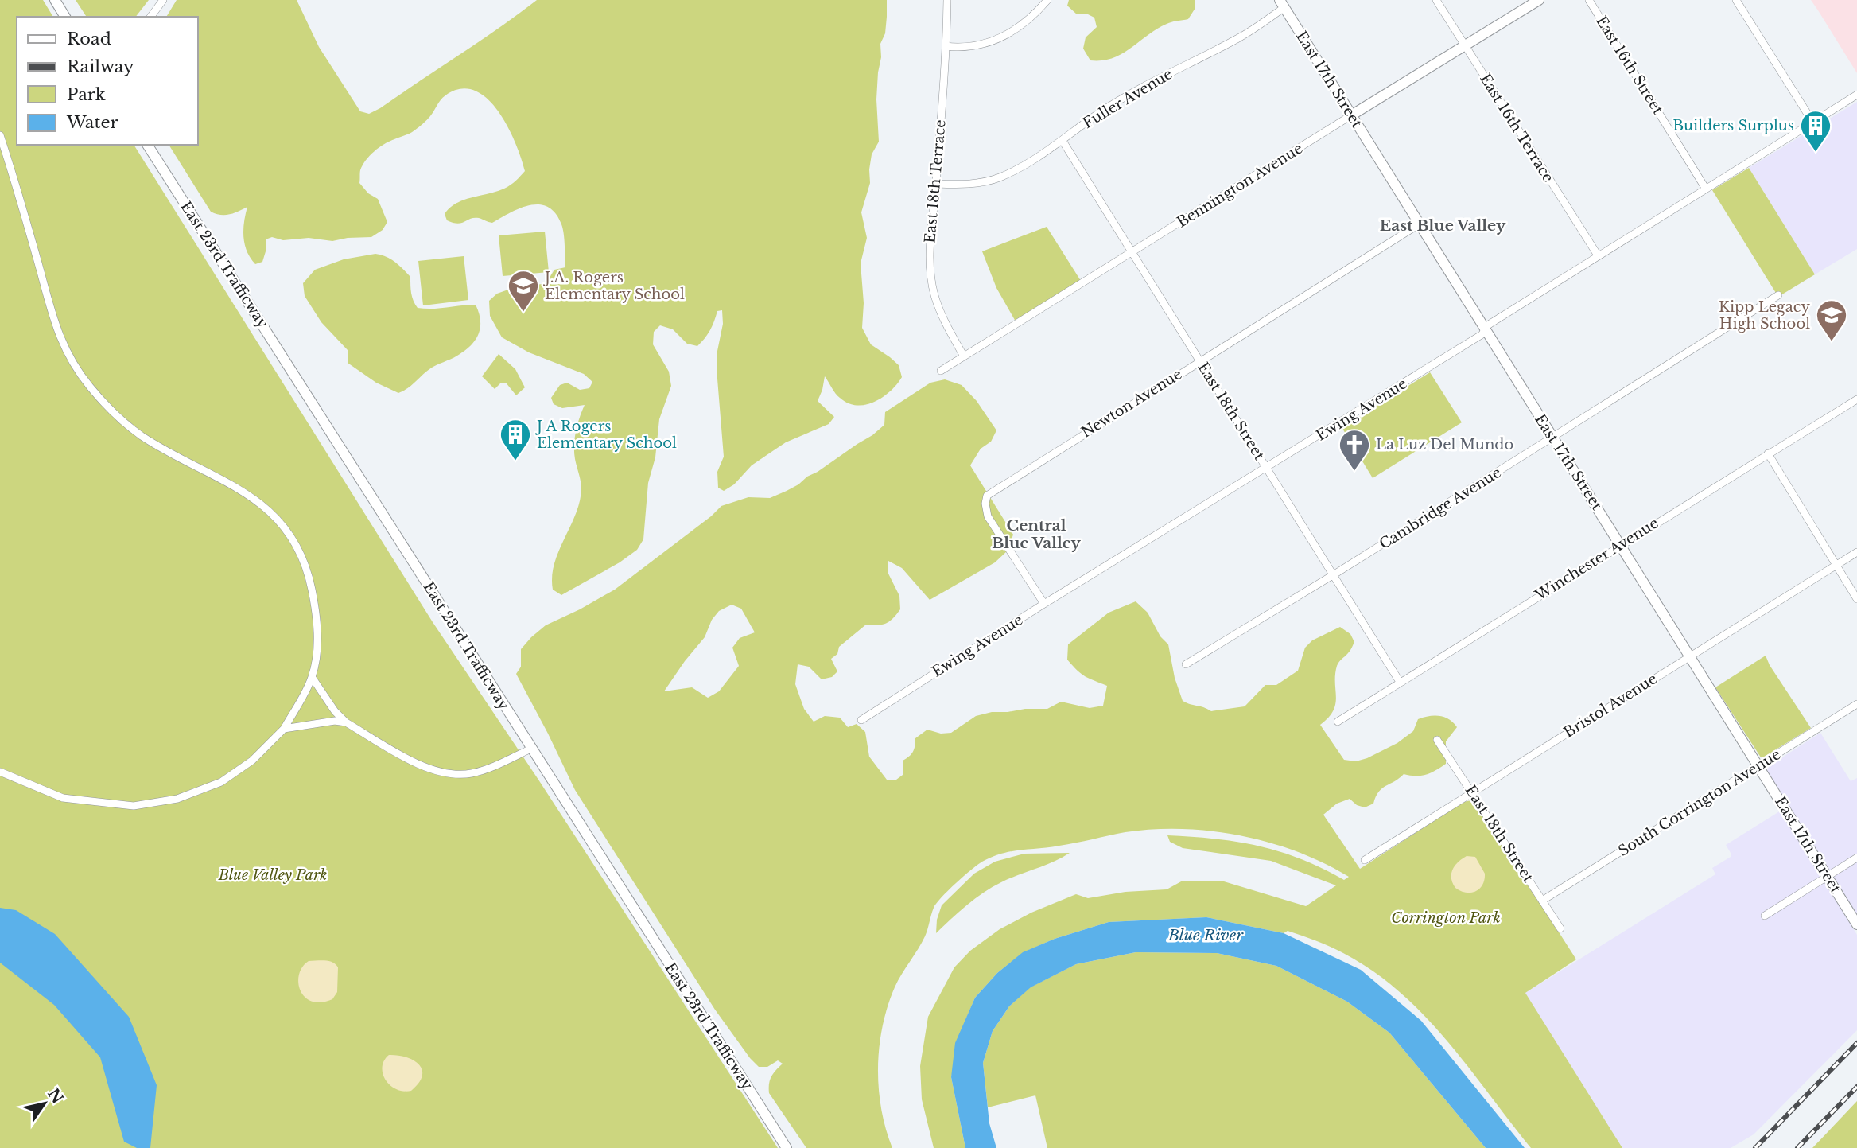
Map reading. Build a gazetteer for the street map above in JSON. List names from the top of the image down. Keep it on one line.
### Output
{"streets":{"street":["East 16th Street","East 17th Street","Fuller Avenue","East 16th Terrace","East 18th Terrace","Bennington Avenue","East 23rd Trafficway","Newton Avenue","Ewing Avenue","East 18th Street","Cambridge Avenue","Winchester Avenue","Bristol Avenue","South Corrington Avenue"]},"crossings":[["East 16th Street","Ewing Avenue"],["East 17th Street","Fuller Avenue"],["East 17th Street","Bennington Avenue"],["East 17th Street","Newton Avenue"],["East 17th Street","Ewing Avenue"],["East 17th Street","Cambridge Avenue"],["East 17th Street","Winchester Avenue"],["East 17th Street","Bristol Avenue"],["East 17th Street","South Corrington Avenue"],["Fuller Avenue","East 18th Terrace"],["Fuller Avenue","East 18th Street"],["East 16th Terrace","Bennington Avenue"],["East 16th Terrace","Ewing Avenue"],["East 18th Terrace","Bennington Avenue"],["Bennington Avenue","East 18th Street"],["Newton Avenue","Ewing Avenue"],["Newton Avenue","East 18th Street"],["Ewing Avenue","East 18th Street"],["East 18th Street","Cambridge Avenue"],["East 18th Street","Winchester Avenue"],["East 18th Street","Bristol Avenue"],["East 18th Street","South Corrington Avenue"]],"districts":["East Blue Valley","Central Blue Valley"],"water":["Blue River"],"parks":["Blue Valley Park","Corrington Park"],"places":{"building":["Builders Surplus","J A Rogers Elementary School"],"school or university":["J.A. Rogers Elementary School","Kipp Legacy High School"],"church":["La Luz Del Mundo"]},"legend":["Road","Railway","Park","Water"],"north":"top right"}
